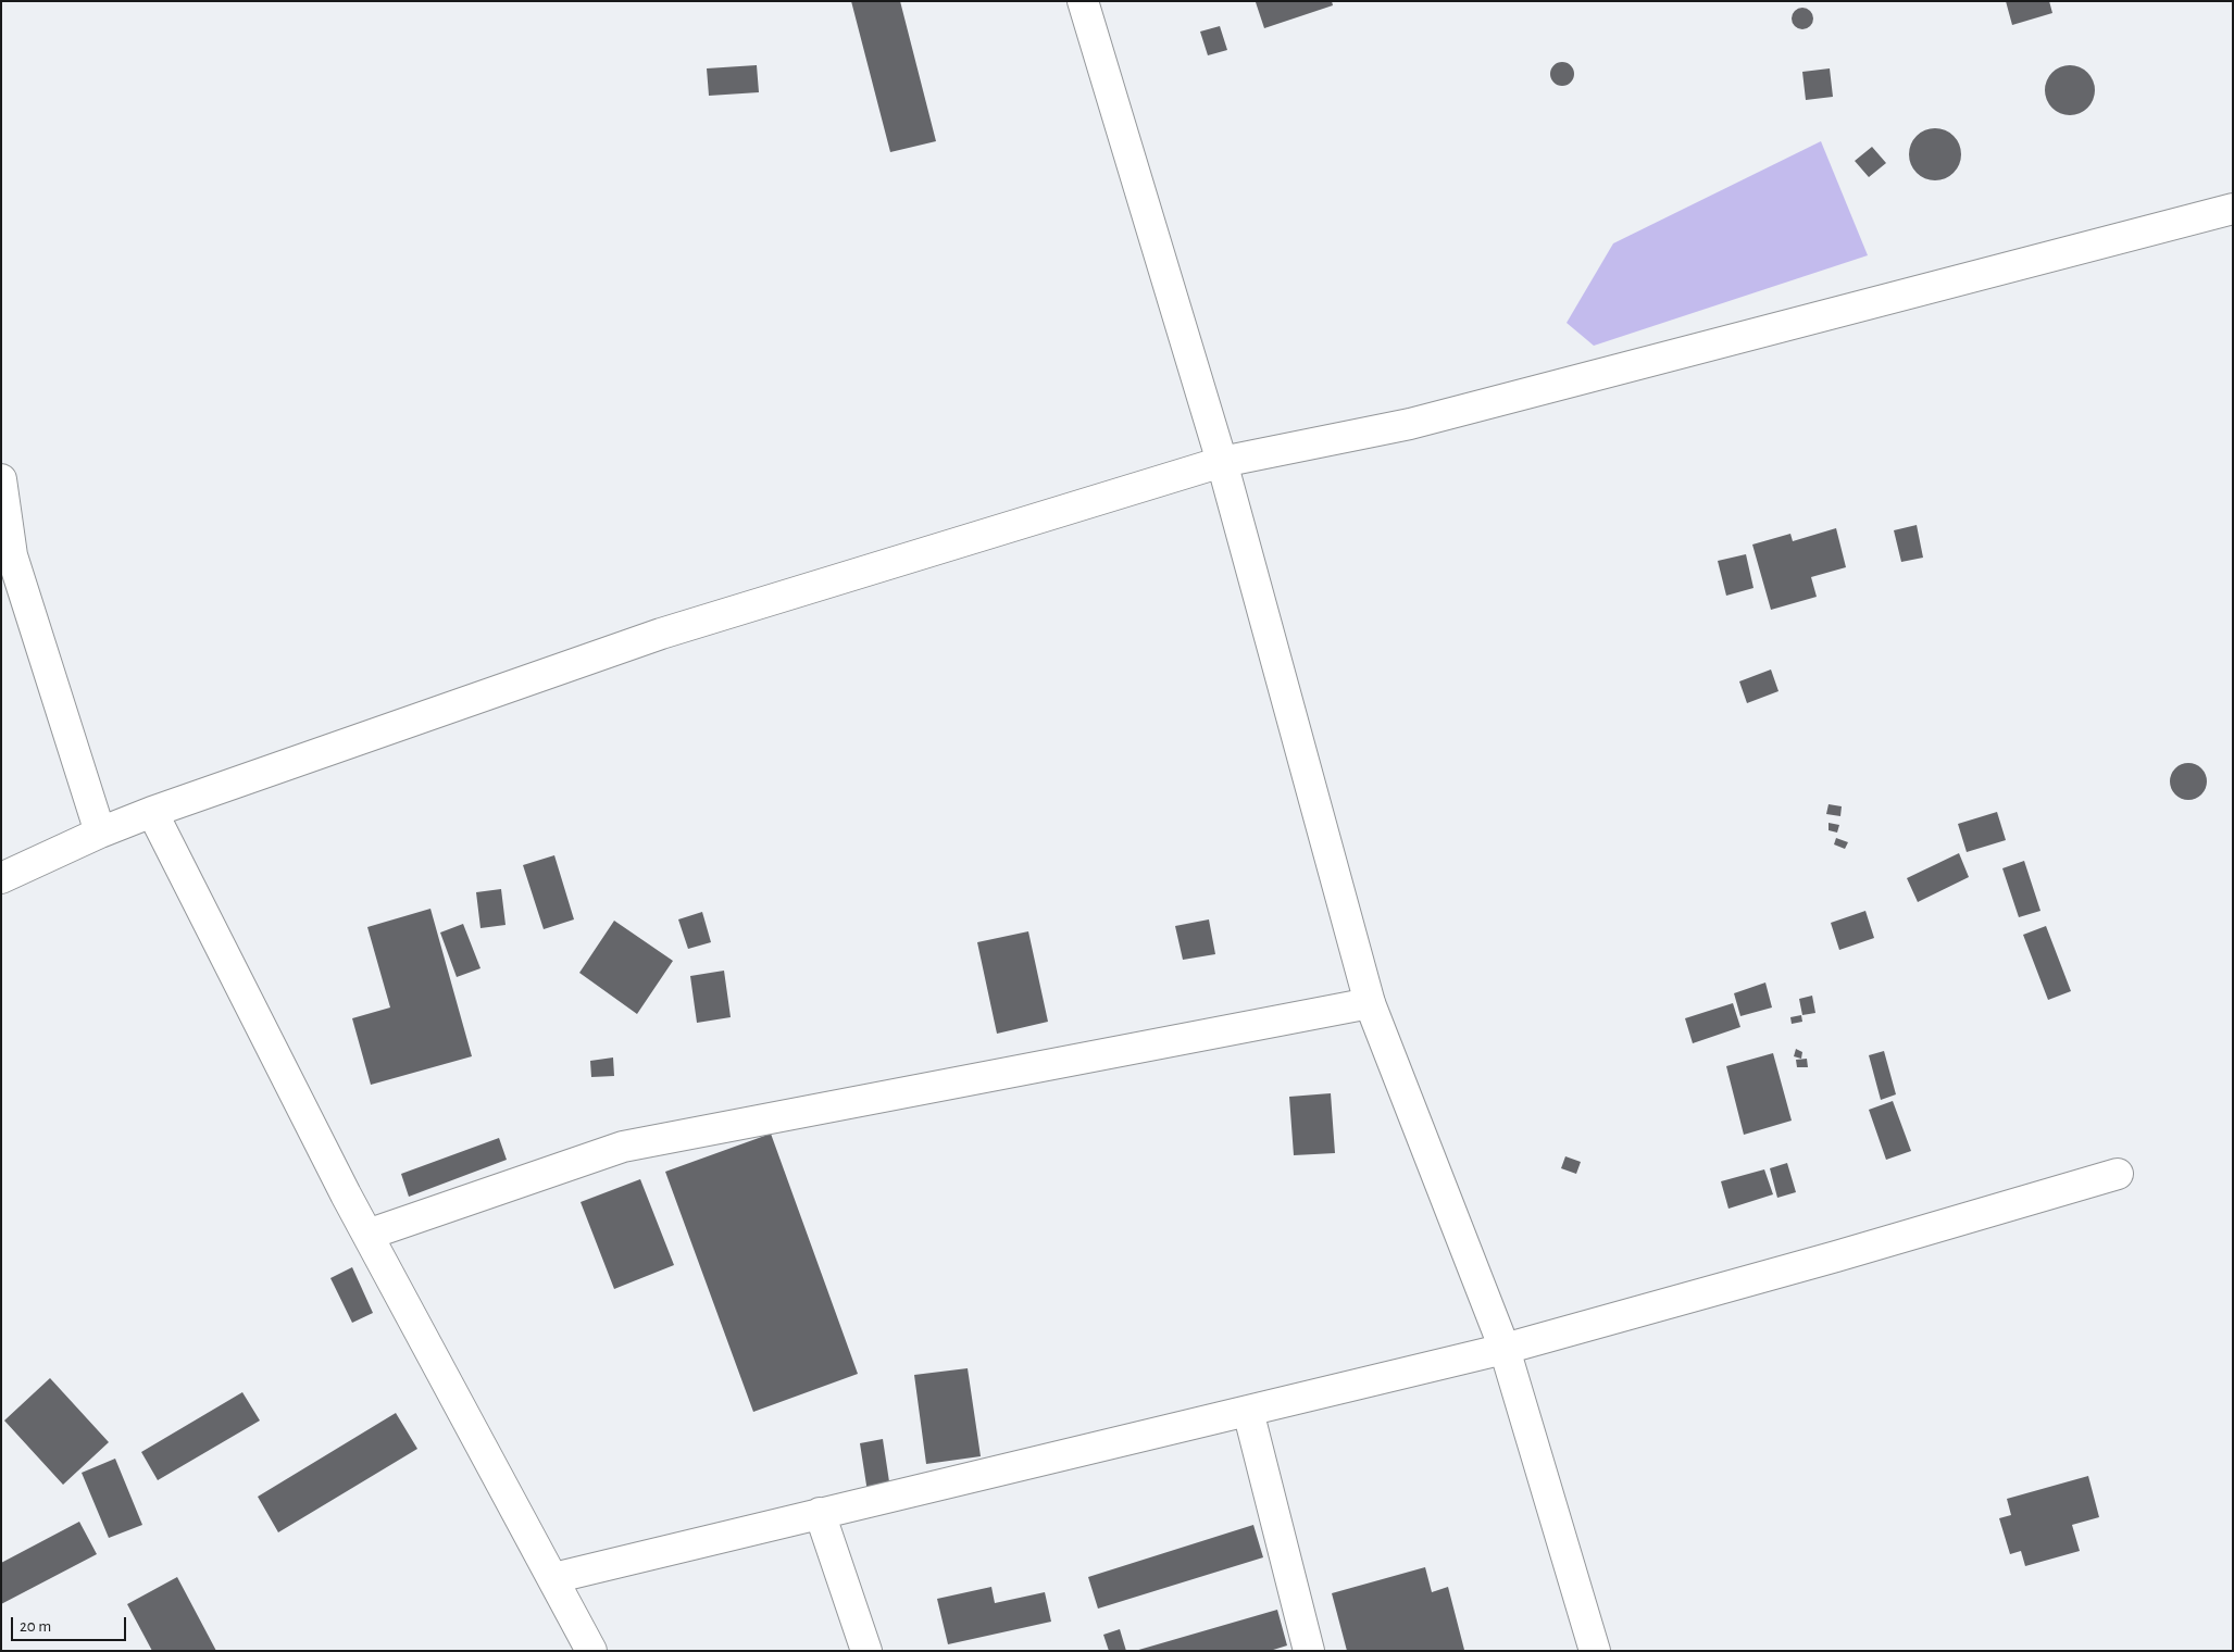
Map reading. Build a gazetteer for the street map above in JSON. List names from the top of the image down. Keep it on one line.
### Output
{"scale_bar":"20 m"}
